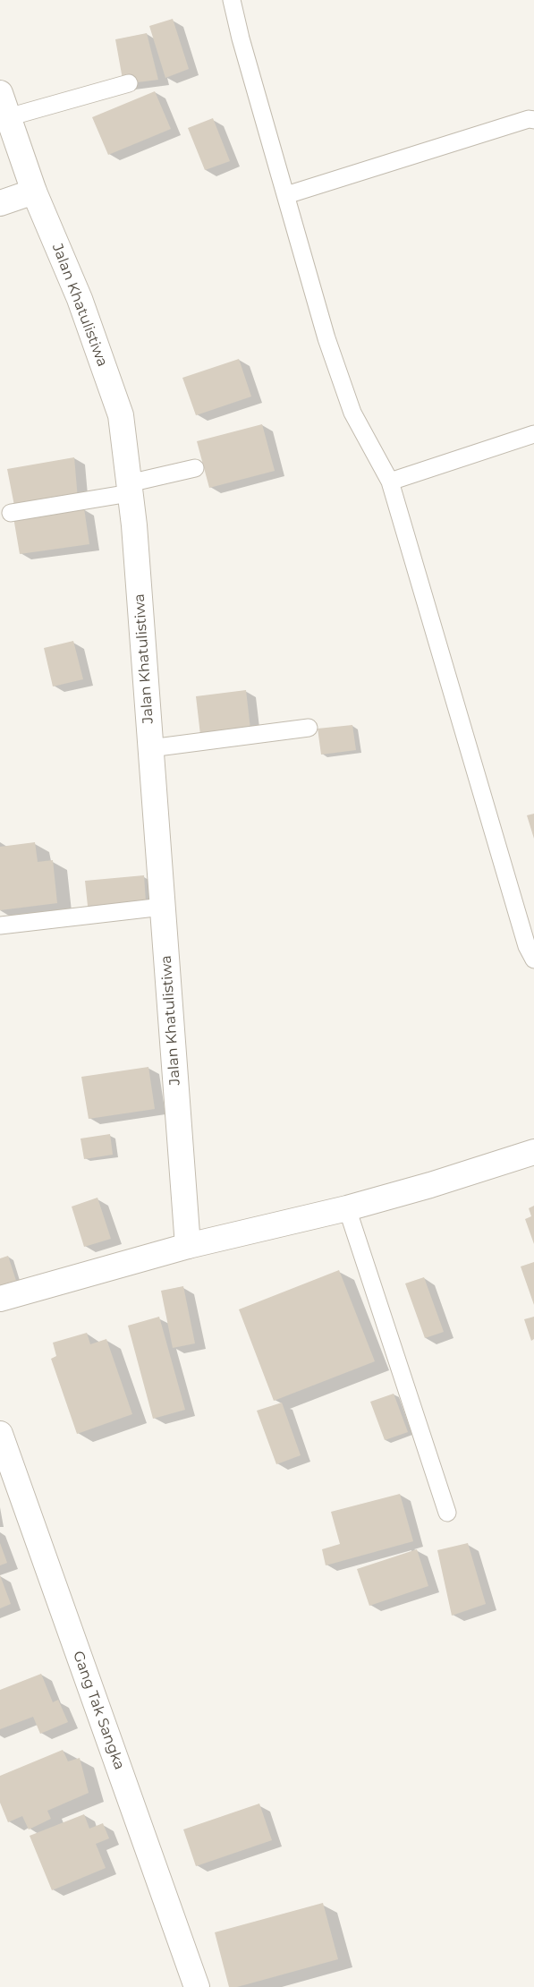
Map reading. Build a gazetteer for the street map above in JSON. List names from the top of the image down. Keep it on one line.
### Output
{"streets":{"street":["Jalan Khatulistiwa","Gang Tak Sangka"]}}
